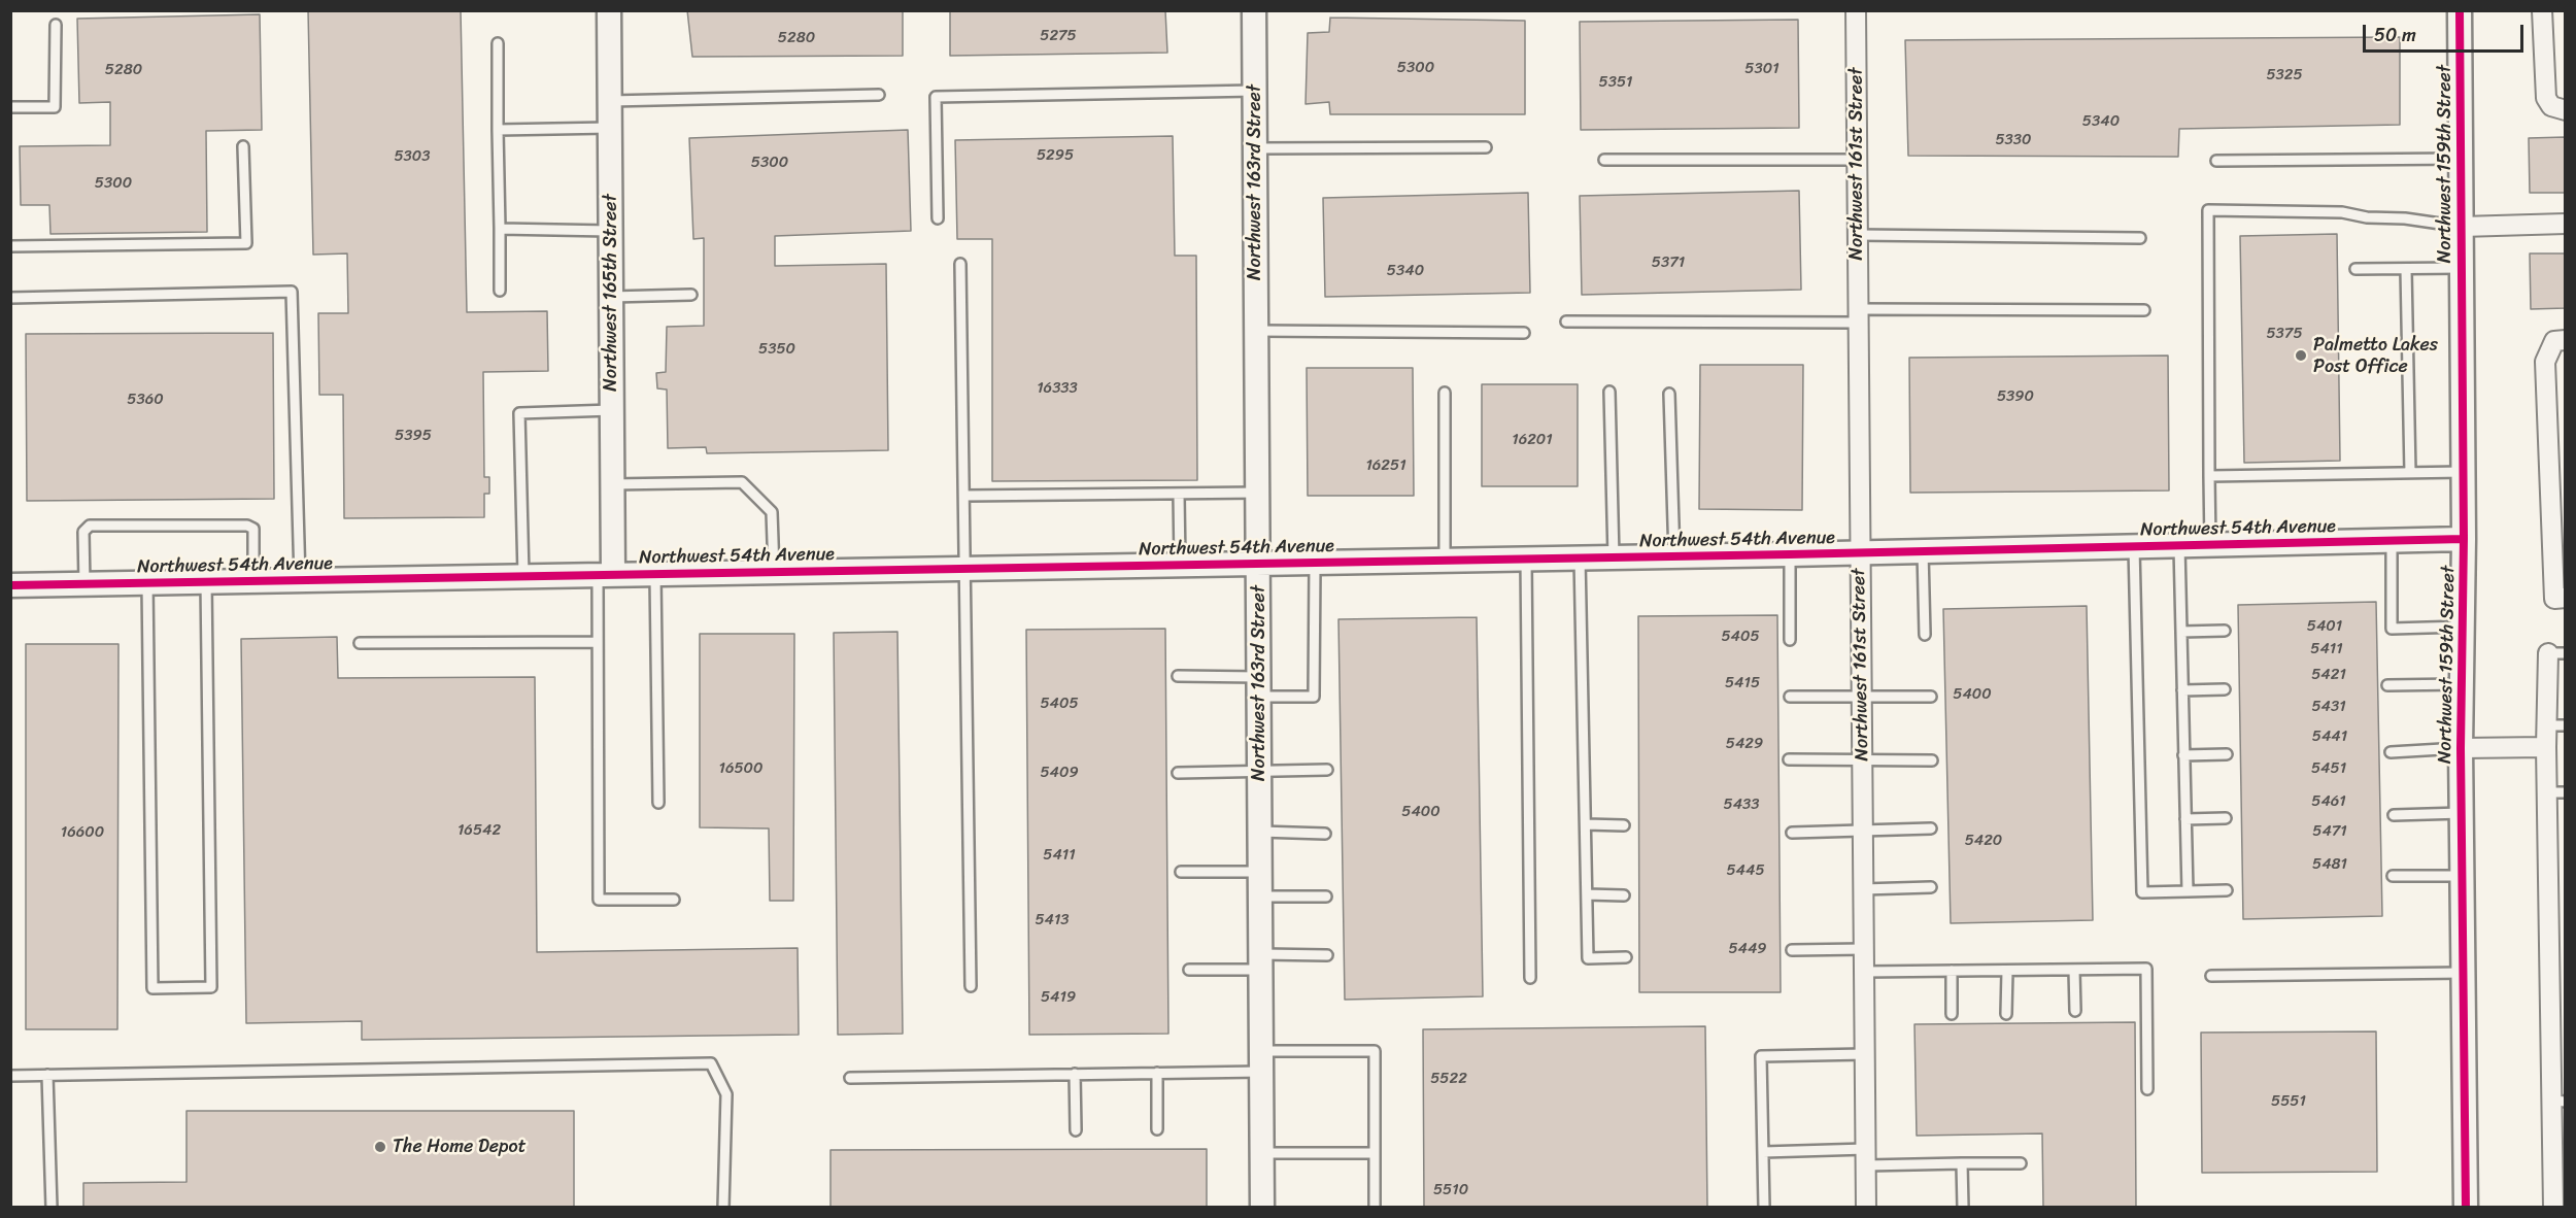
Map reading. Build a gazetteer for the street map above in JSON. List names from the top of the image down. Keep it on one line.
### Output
{"streets":{"street":["Northwest 161st Street","Northwest 159th Street","Northwest 163rd Street","Northwest 165th Street","Northwest 54th Avenue"]},"crossings":[["Northwest 161st Street","Northwest 54th Avenue"],["Northwest 159th Street","Northwest 54th Avenue"],["Northwest 163rd Street","Northwest 54th Avenue"],["Northwest 165th Street","Northwest 54th Avenue"]],"places":["Palmetto Lakes Post Office","The Home Depot"],"house_numbers":["5275","5280","5300","5301","5280","5325","5351","5340","5330","5295","5303","5300","5300","5371","5340","5375","5350","16333","5390","5360","5395","16201","16251","5401","5405","5411","5421","5415","5400","5405","5431","5441","5429","16500","5451","5409","5461","5433","5400","16542","5471","16600","5420","5411","5481","5445","5413","5449","5419","5522","5551","5510"],"scale_bar":"50 m"}
